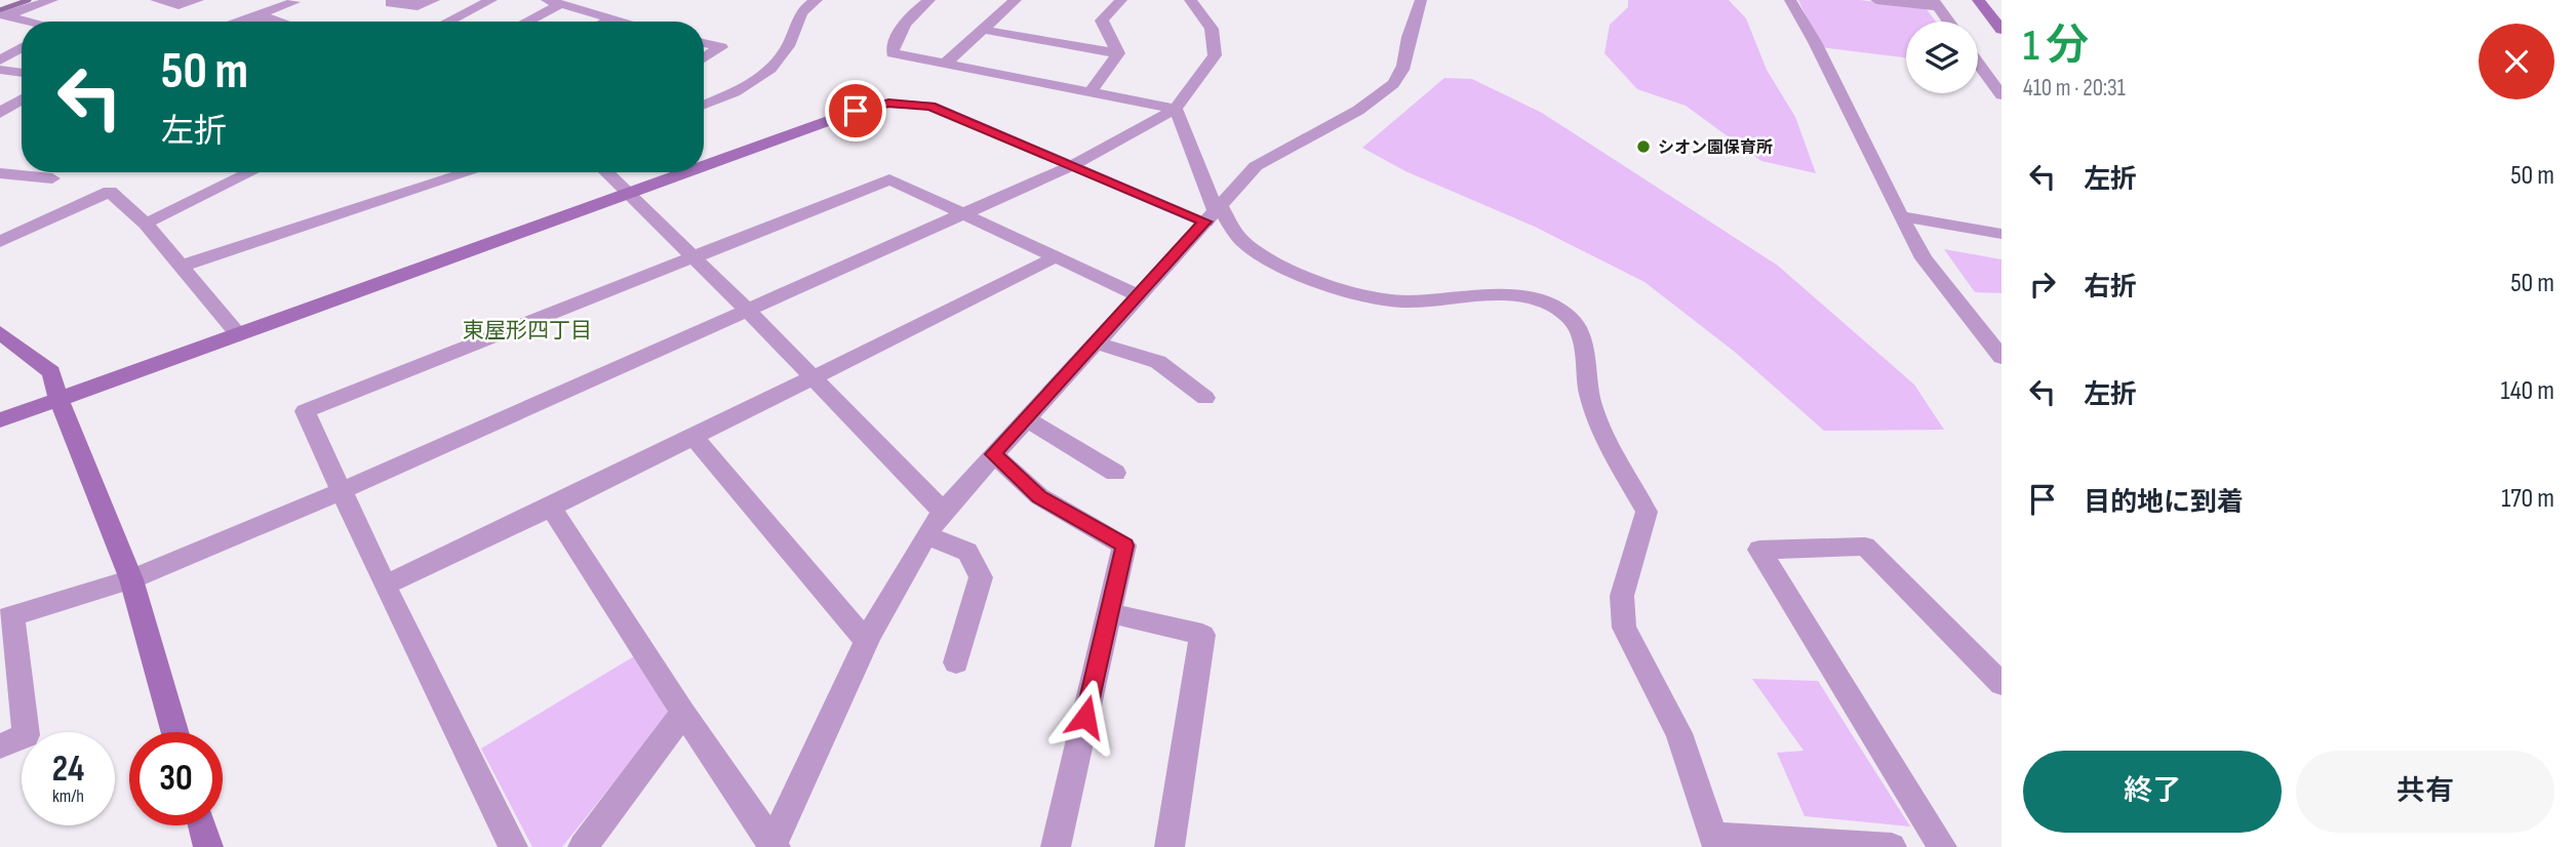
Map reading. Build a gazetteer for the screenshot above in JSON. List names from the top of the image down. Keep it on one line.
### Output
{"districts":["東屋形四丁目"],"places":["シオン園保育所"],"page":{"heading":["1 分","410 m · 20:31"],"turn":["50 m","左折"],"list":[{"name":"左折","value":"50 m"},{"name":"右折","value":"50 m"},{"name":"左折","value":"140 m"},{"name":"目的地に到着","value":"170 m"}],"speed":"24 km/h","limit":"30","buttons":["終了","共有"]}}
